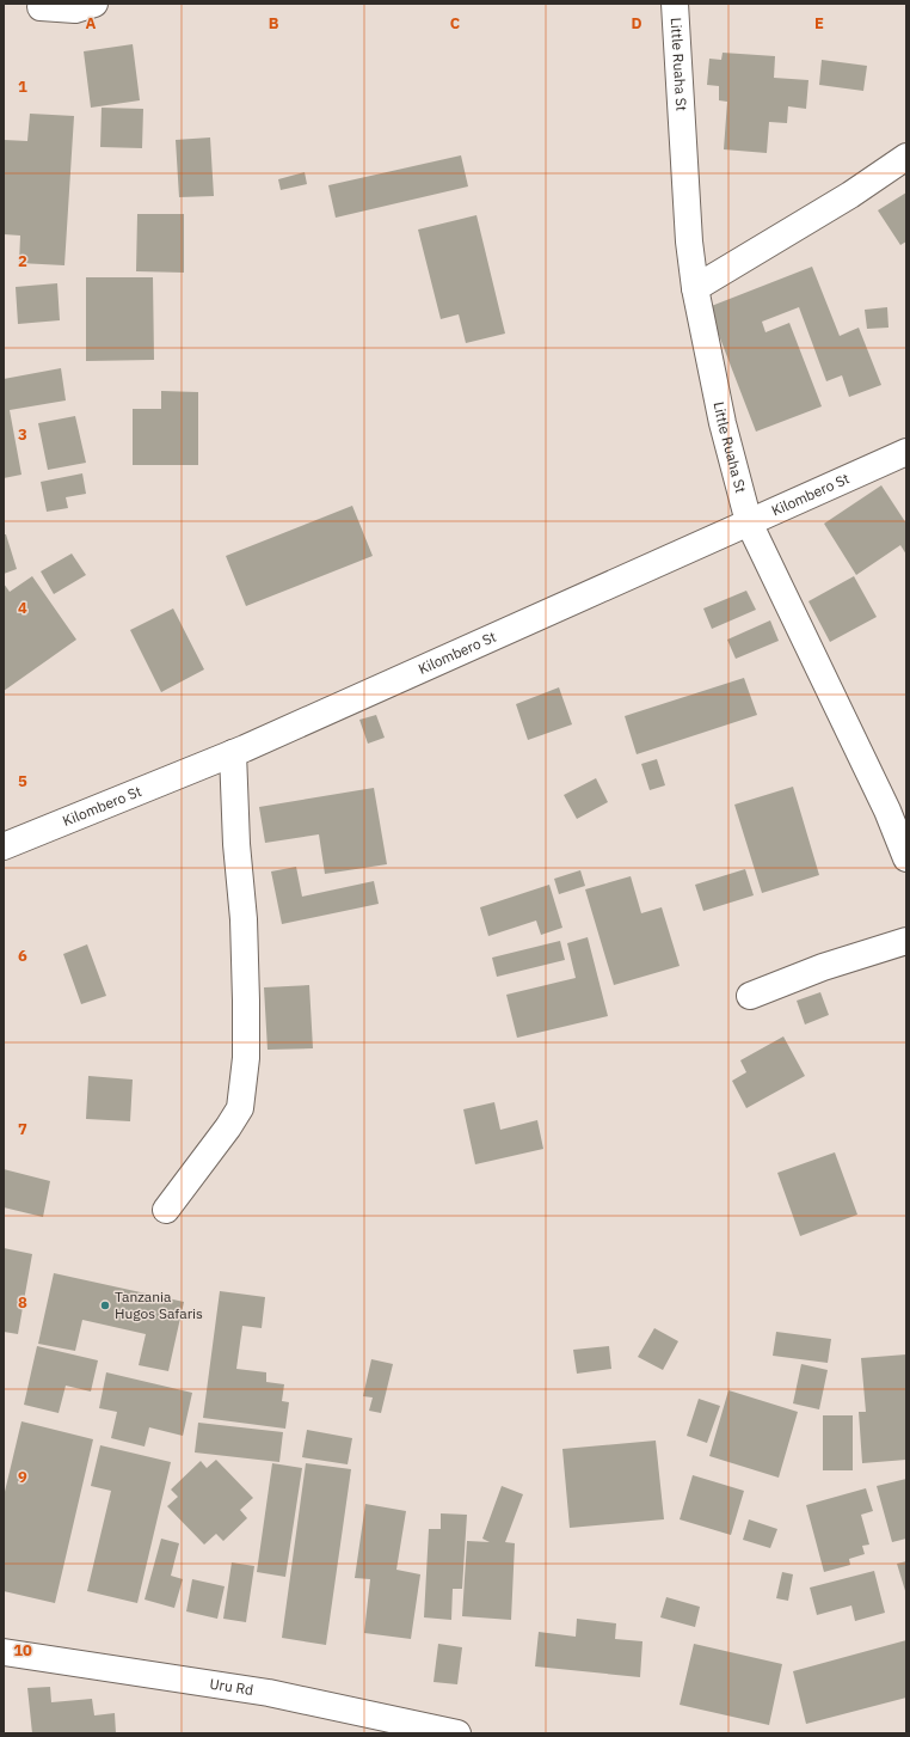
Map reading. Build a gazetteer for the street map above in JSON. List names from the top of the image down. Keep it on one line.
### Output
{"streets":{"street":["Little Ruaha St","Kilombero St","Uru Rd"]},"crossings":[["Little Ruaha St","Kilombero St"]],"places":["Tanzania Hugos Safaris"],"grid":{"columns":["A","B","C","D","E"],"rows":["1","2","3","4","5","6","7","8","9","10"]}}
